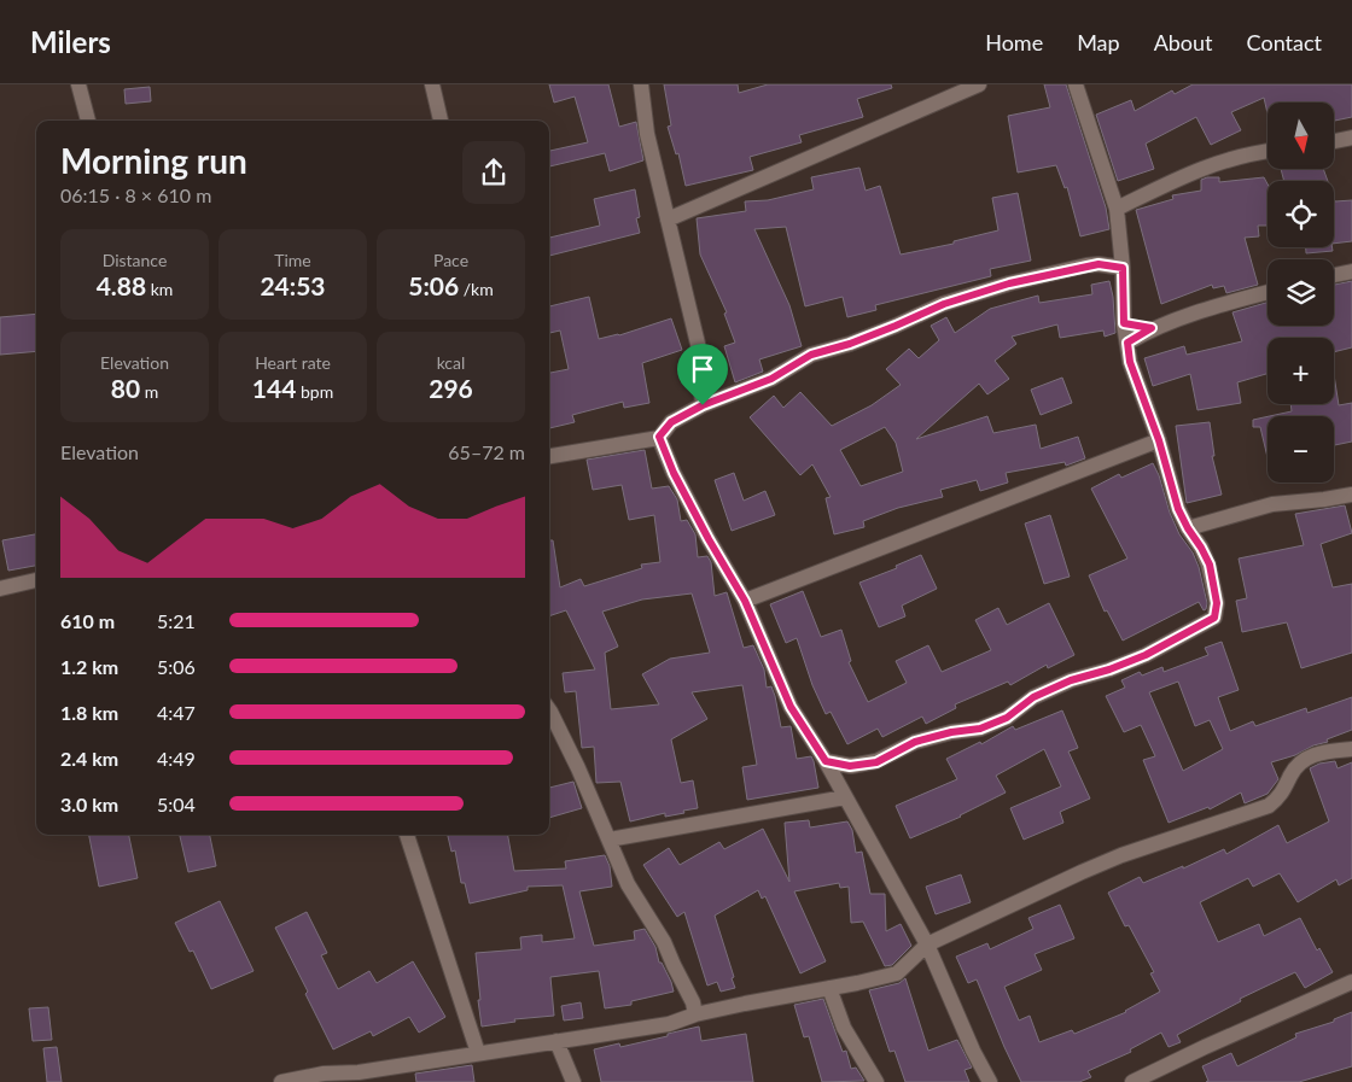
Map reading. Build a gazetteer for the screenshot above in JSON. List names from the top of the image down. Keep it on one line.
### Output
{"north":"bottom","page":{"header":"Milers","nav":["Home","Map","About","Contact"],"map_buttons":["+","−"],"heading":["Morning run","06:15 · 8 × 610 m"],"stats":[["Distance","4.88 km"],["Time","24:53"],["Pace","5:06 /km"],["Elevation","80 m"],["Heart rate","144 bpm"],["kcal","296"]],"chart":["Elevation","65–72 m"],"list":[{"name":"610 m","note":"5:21"},{"name":"1.2 km","note":"5:06"},{"name":"1.8 km","note":"4:47"},{"name":"2.4 km","note":"4:49"},{"name":"3.0 km","note":"5:04"}]}}
